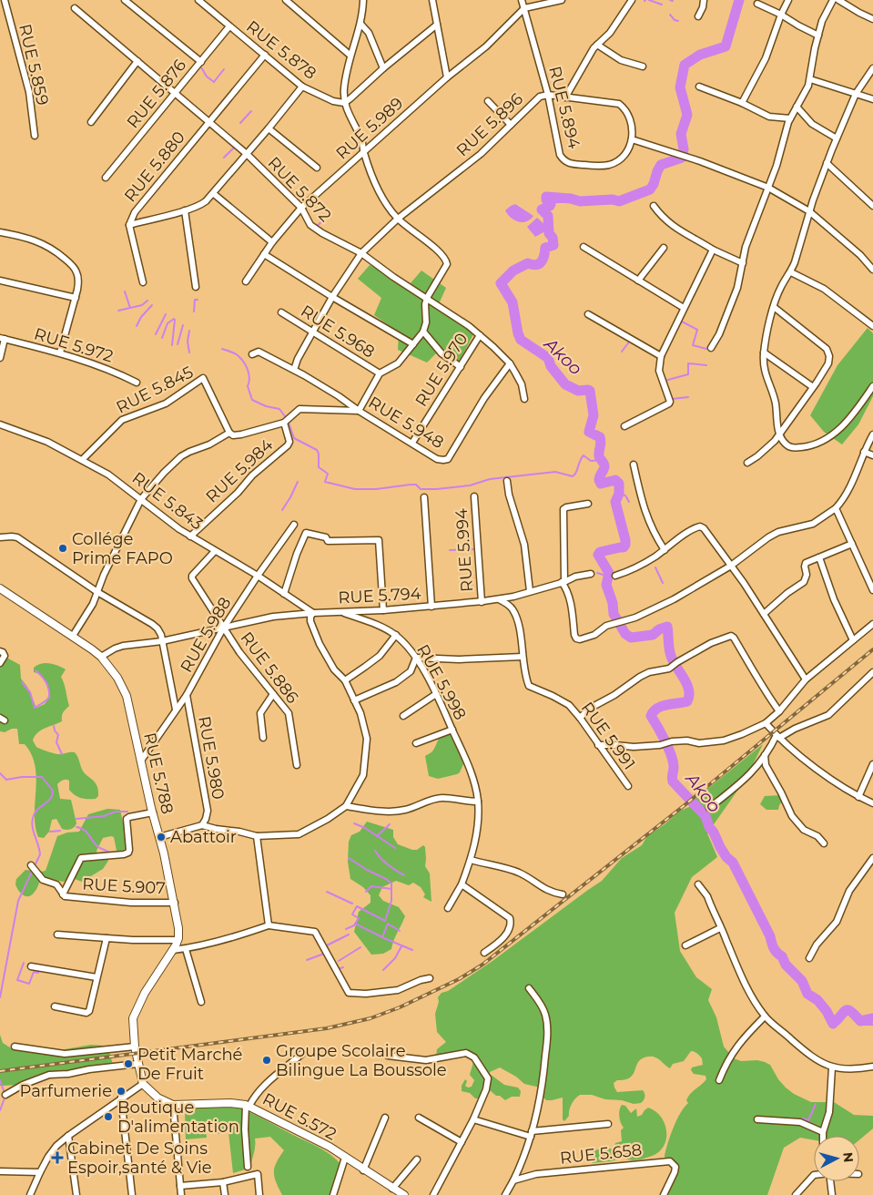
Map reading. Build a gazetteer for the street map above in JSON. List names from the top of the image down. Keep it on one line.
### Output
{"streets":{"street":["RUE 5.878","RUE 5.859","RUE 5.876","RUE 5.894","RUE 5.896","RUE 5.989","RUE 5.880","RUE 5.872","RUE 5.968","RUE 5.972","RUE 5.970","RUE 5.845","RUE 5.948","RUE 5.984","RUE 5.843","RUE 5.994","RUE 5.794","RUE 5.988","RUE 5.886","RUE 5.998","RUE 5.991","RUE 5.980","RUE 5.788","RUE 5.907","RUE 5.572","RUE 5.658"]},"crossings":[["RUE 5.878","RUE 5.876"],["RUE 5.878","RUE 5.880"],["RUE 5.876","RUE 5.872"],["RUE 5.894","RUE 5.896"],["RUE 5.894","RUE 5.989"],["RUE 5.896","RUE 5.872"],["RUE 5.896","RUE 5.968"],["RUE 5.896","RUE 5.948"],["RUE 5.989","RUE 5.872"],["RUE 5.880","RUE 5.872"],["RUE 5.872","RUE 5.970"],["RUE 5.872","RUE 5.948"],["RUE 5.970","RUE 5.948"],["RUE 5.845","RUE 5.984"],["RUE 5.845","RUE 5.843"],["RUE 5.984","RUE 5.843"],["RUE 5.843","RUE 5.794"],["RUE 5.843","RUE 5.988"],["RUE 5.843","RUE 5.886"],["RUE 5.994","RUE 5.794"],["RUE 5.794","RUE 5.988"],["RUE 5.794","RUE 5.886"],["RUE 5.794","RUE 5.998"],["RUE 5.794","RUE 5.991"],["RUE 5.794","RUE 5.980"],["RUE 5.794","RUE 5.788"],["RUE 5.988","RUE 5.886"],["RUE 5.988","RUE 5.980"],["RUE 5.988","RUE 5.788"],["RUE 5.788","RUE 5.907"]],"water":["Akoo"],"places":{"other":["Collége Prime FAPO","Abattoir","Groupe Scolaire Bilingue La Boussole","Petit Marché De Fruit","Parfumerie","Boutique D'alimentation"],"health":["Cabinet De Soins Espoir,santé & Vie"]},"north":"right"}
